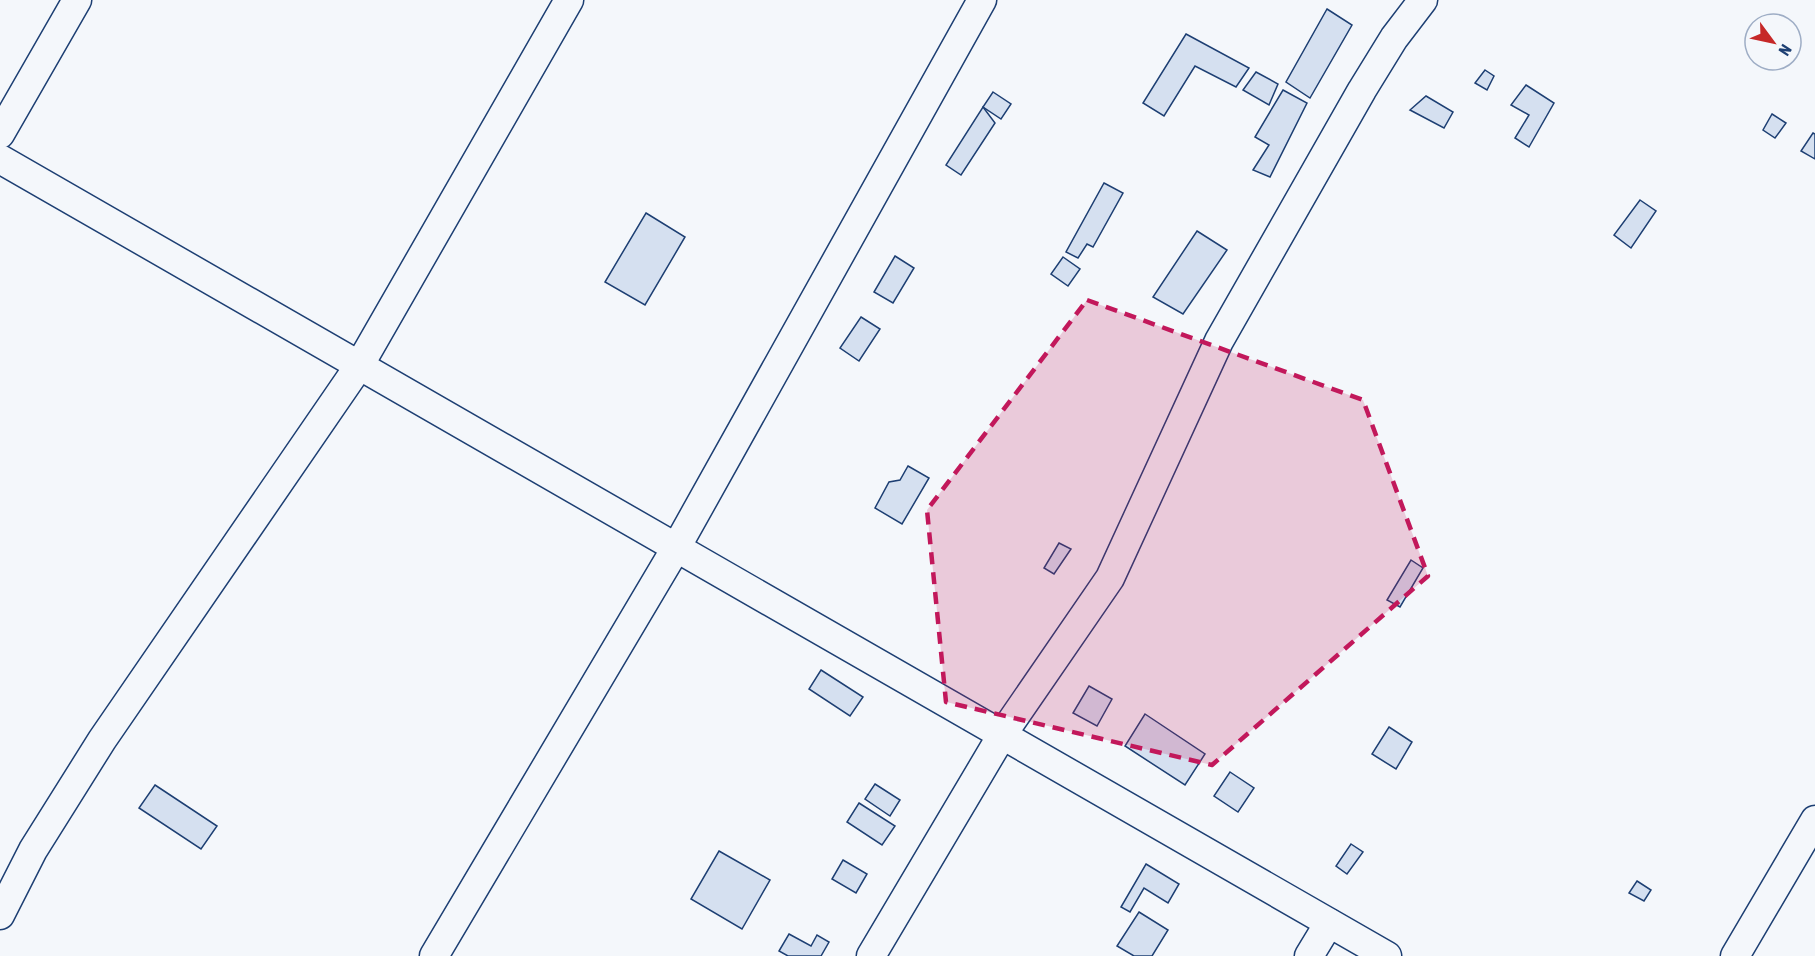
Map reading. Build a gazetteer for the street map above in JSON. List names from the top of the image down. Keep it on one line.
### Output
{"north":"bottom right"}
